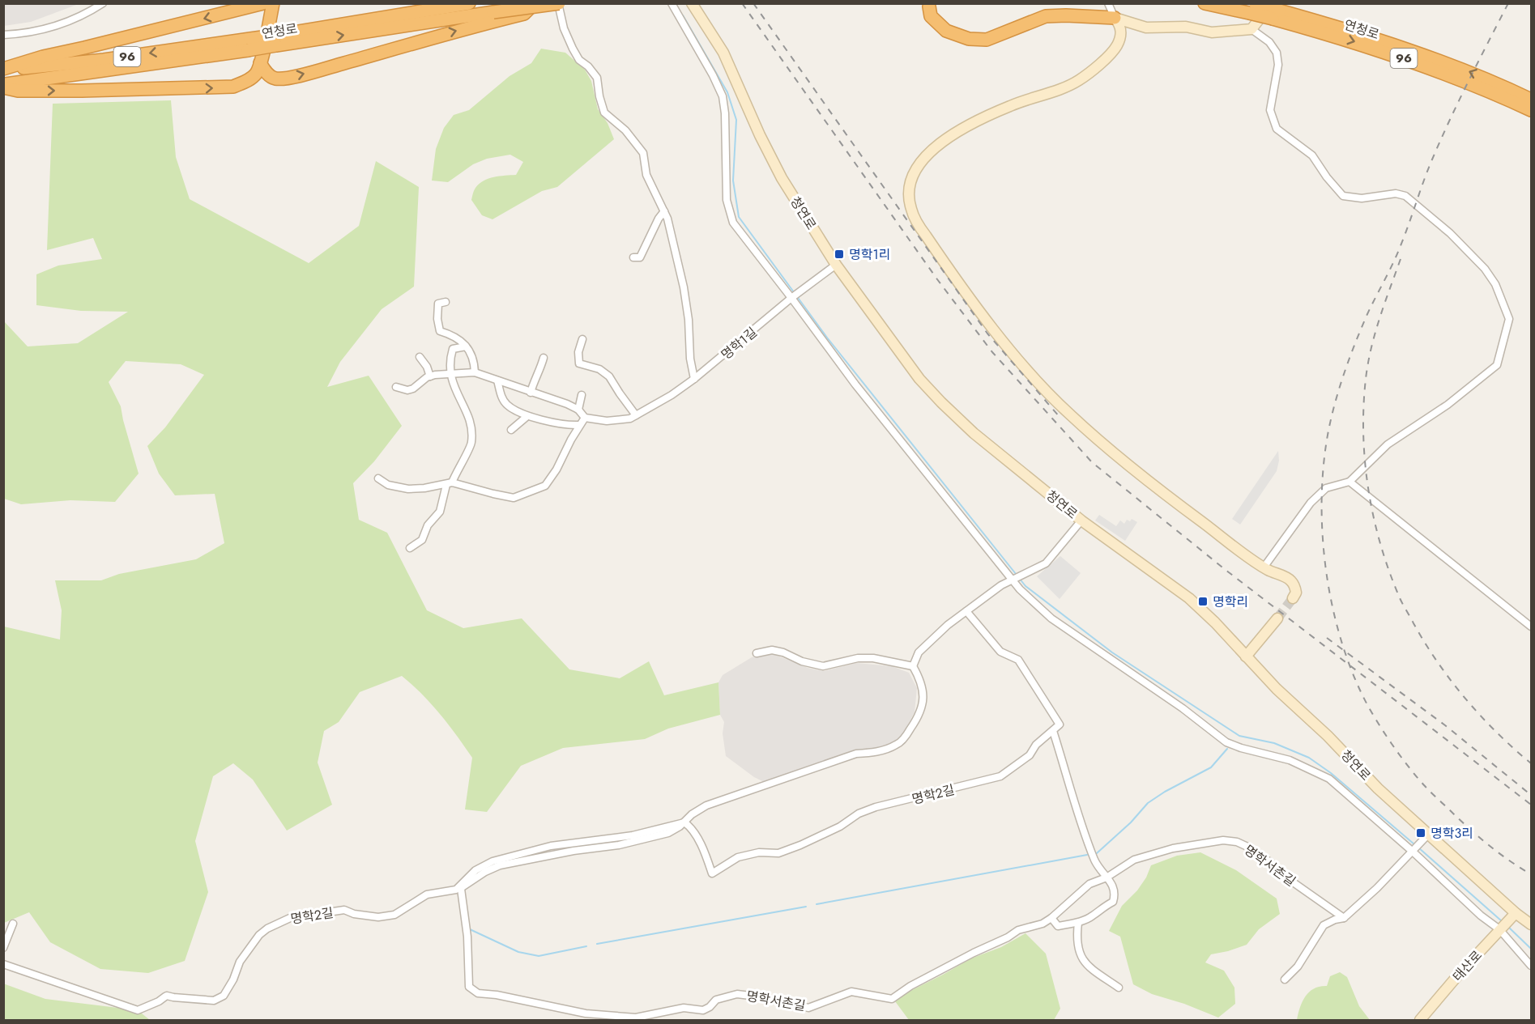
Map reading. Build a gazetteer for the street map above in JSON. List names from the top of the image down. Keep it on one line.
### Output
{"streets":{"highway":["연청로","96"],"main road":["청연로","태산로"],"street":["명학1길","명학2길","명학서촌길"]},"crossings":[["청연로","명학1길"],["청연로","태산로"],["명학2길","명학서촌길"]],"places":{"transit":["명학1리","명학리","명학3리"]}}
